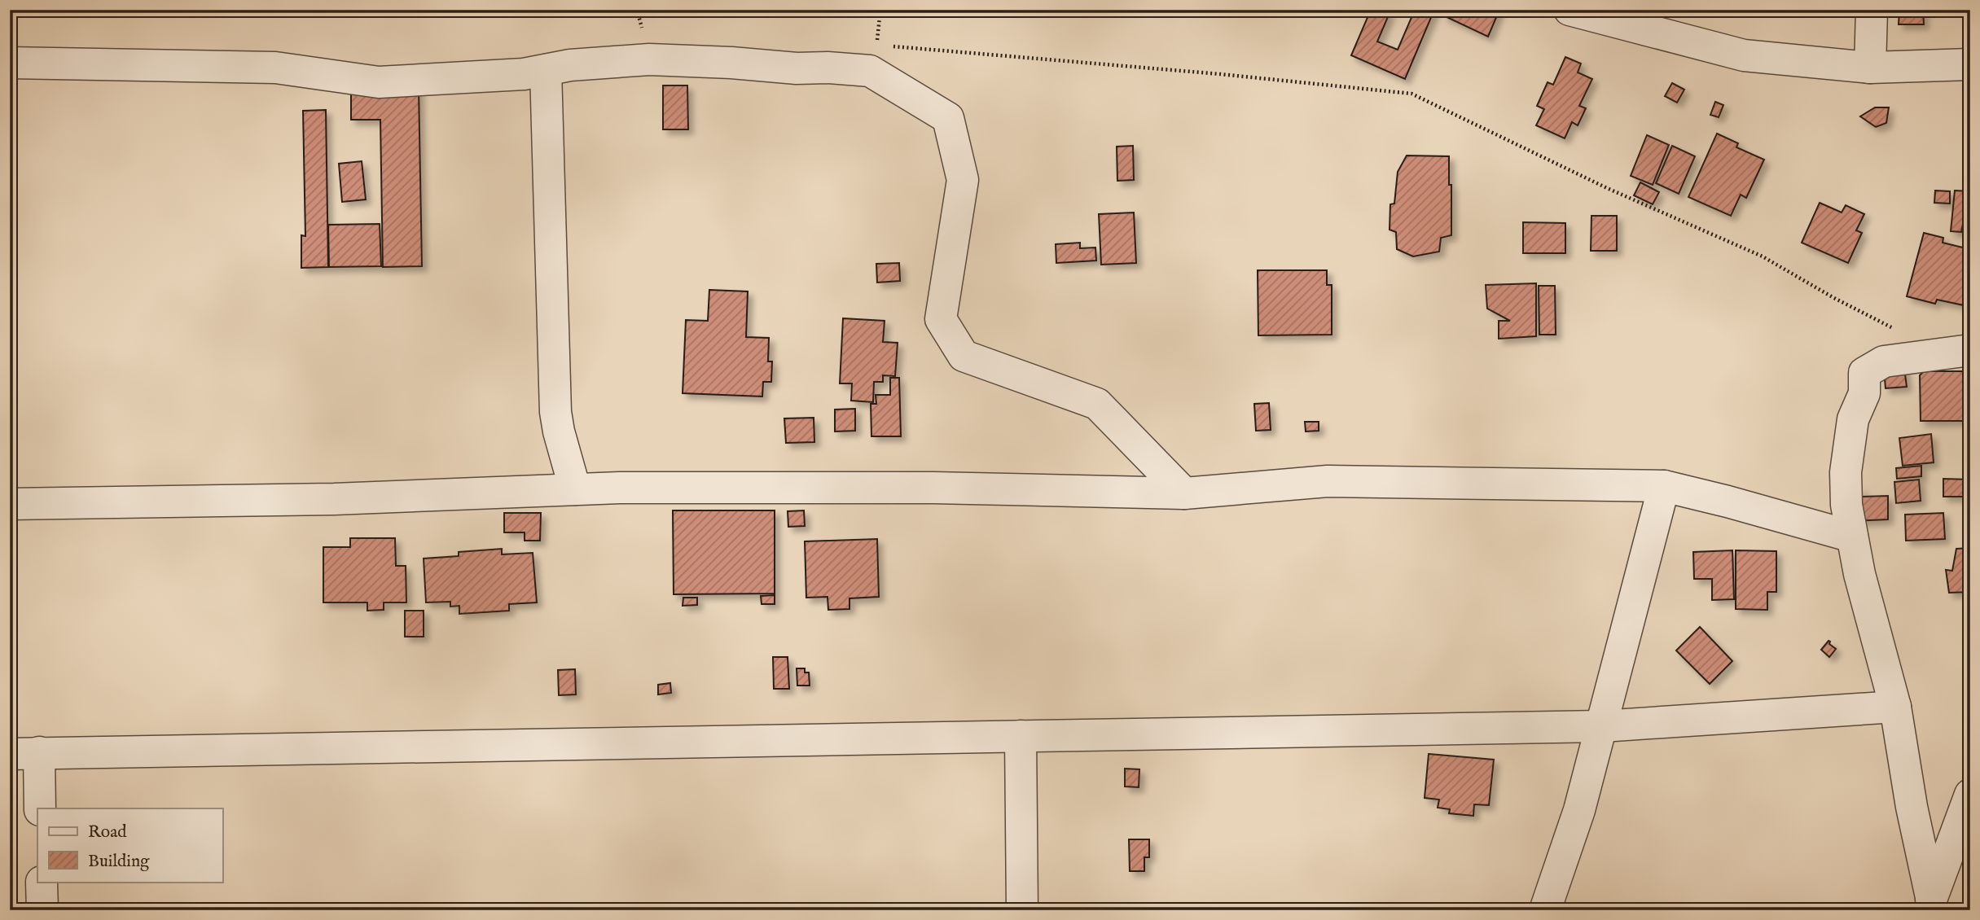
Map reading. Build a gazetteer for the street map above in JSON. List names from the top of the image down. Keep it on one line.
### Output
{"legend":["Road","Building"]}
